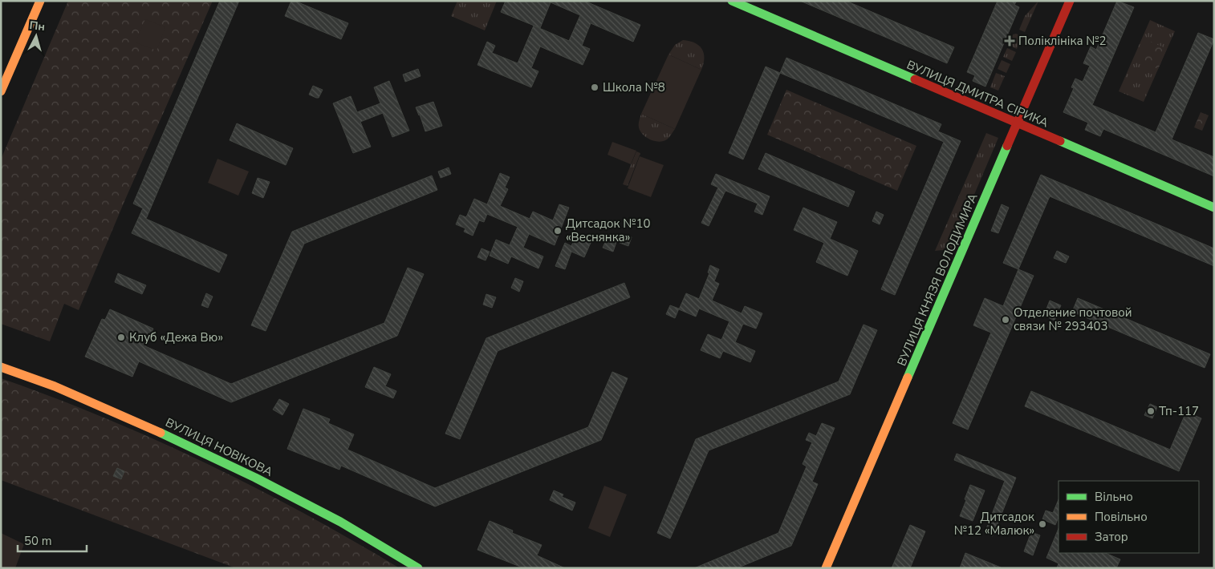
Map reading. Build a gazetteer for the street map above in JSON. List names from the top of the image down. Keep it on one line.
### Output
{"streets":{"main road":["ВУЛИЦЯ ДМИТРА СІРИКА","ВУЛИЦЯ КНЯЗЯ ВОЛОДИМИРА","ВУЛИЦЯ НОВІКОВА"]},"crossings":[["ВУЛИЦЯ ДМИТРА СІРИКА","ВУЛИЦЯ КНЯЗЯ ВОЛОДИМИРА"]],"places":{"health":["Поліклініка №2"],"other":["Школа №8","Дитсадок №10 «Веснянка»","Отделение почтовой связи № 293403","Клуб «Дежа Вю»","Тп-117","Дитсадок №12 «Малюк»"]},"legend":["Вільно","Повільно","Затор"],"scale_bar":"50 m","north":"top"}
